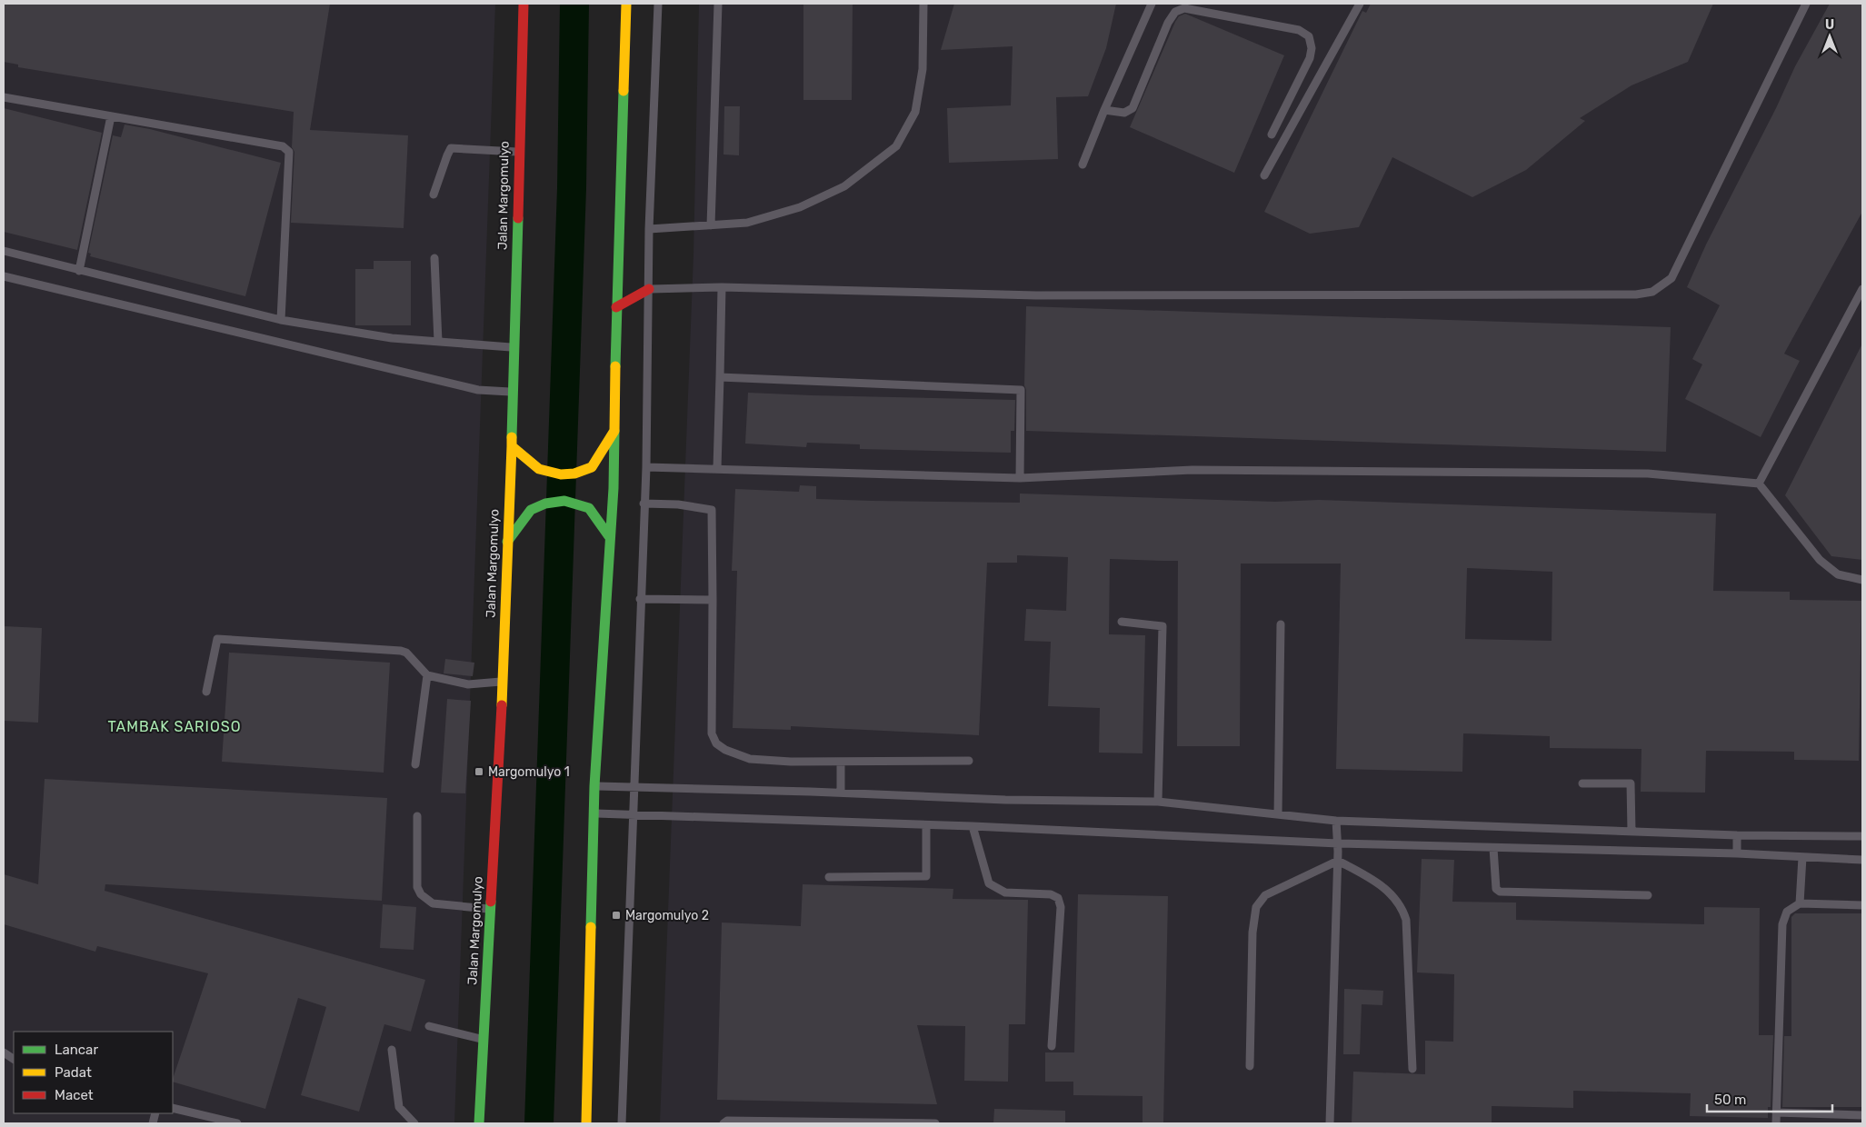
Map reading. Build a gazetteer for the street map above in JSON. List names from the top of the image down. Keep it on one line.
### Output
{"streets":{"main road":["Jalan Margomulyo"]},"districts":["TAMBAK SARIOSO"],"places":{"transit":["Margomulyo 1","Margomulyo 2"]},"legend":["Lancar","Padat","Macet"],"scale_bar":"50 m","north":"top"}
